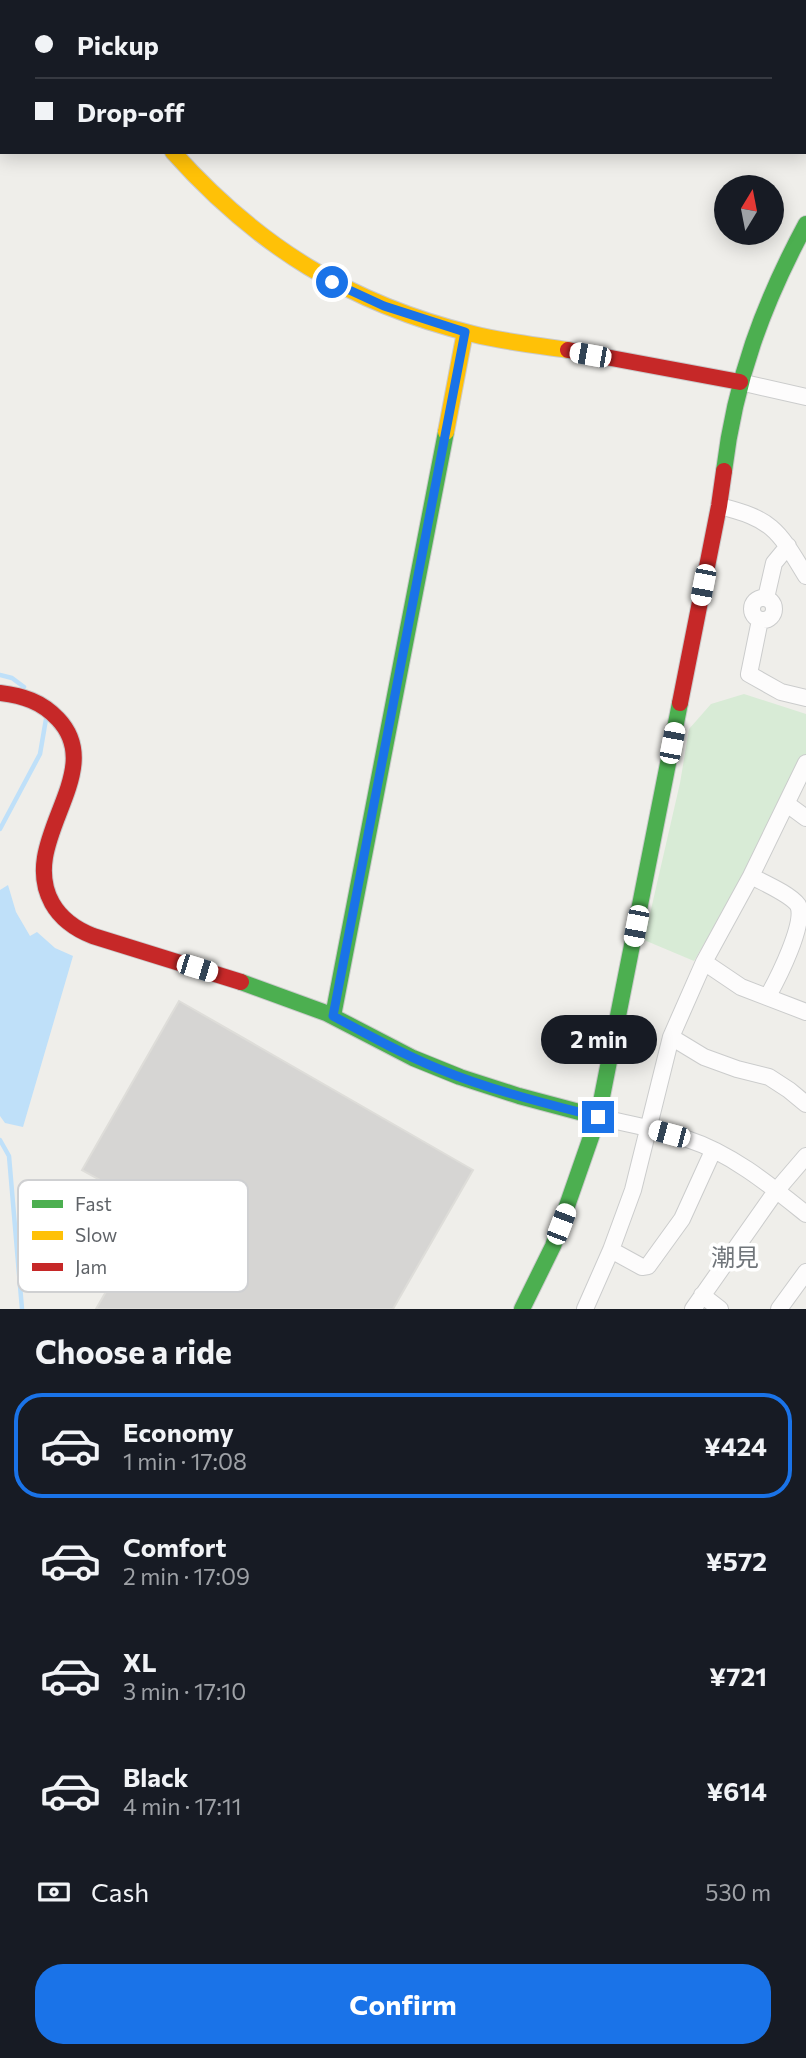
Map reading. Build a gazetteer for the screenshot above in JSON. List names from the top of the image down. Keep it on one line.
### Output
{"districts":["潮見"],"legend":["Fast","Slow","Jam"],"north":"top","page":{"banner":["Pickup","Drop-off"],"bubble":"2 min","heading":"Choose a ride","list":[{"name":"Economy","note":"1 min · 17:08","value":"¥424"},{"name":"Comfort","note":"2 min · 17:09","value":"¥572"},{"name":"XL","note":"3 min · 17:10","value":"¥721"},{"name":"Black","note":"4 min · 17:11","value":"¥614"}],"pay":["Cash","530 m"],"buttons":"Confirm"}}
